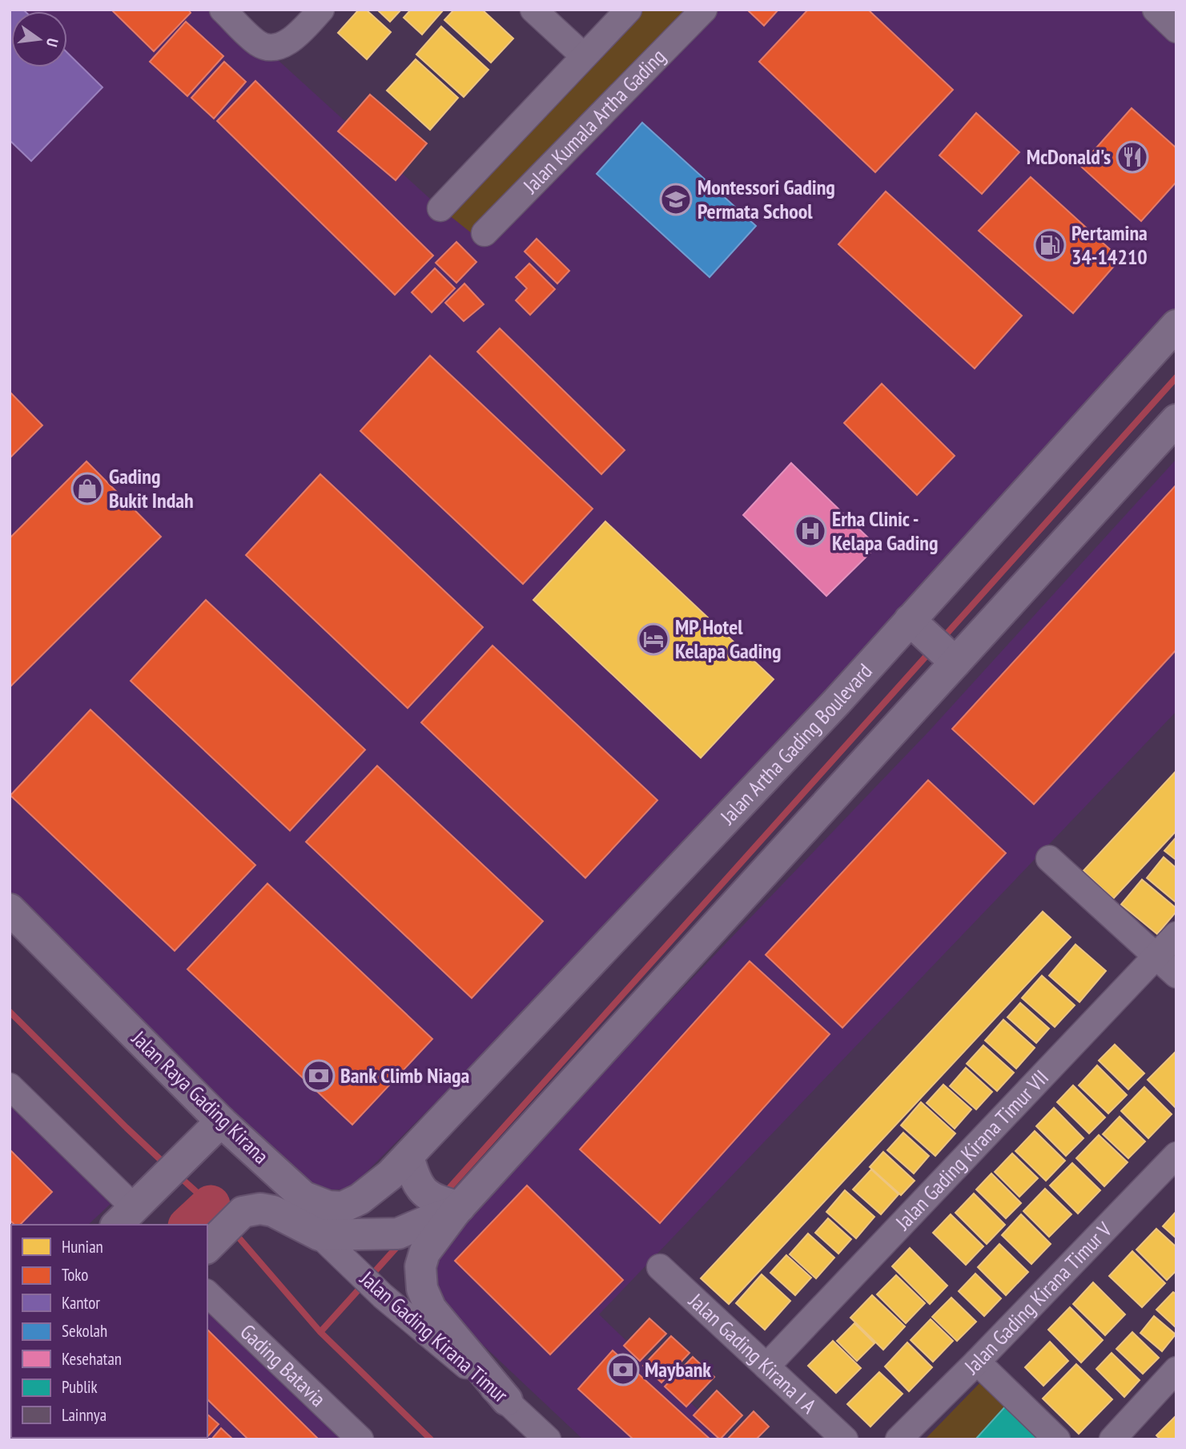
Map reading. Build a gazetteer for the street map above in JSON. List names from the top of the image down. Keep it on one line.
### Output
{"streets":{"main road":["Jalan Artha Gading Boulevard","Jalan Raya Gading Kirana"],"street":["Jalan Kumala Artha Gading","Jalan Gading Kirana Timur VII","Jalan Gading Kirana Timur V","Jalan Gading Kirana Timur","Jalan Gading Kirana I A","Gading Batavia"]},"crossings":[["Jalan Artha Gading Boulevard","Jalan Raya Gading Kirana"],["Jalan Gading Kirana Timur VII","Jalan Gading Kirana I A"]],"places":{"restaurant":["McDonald's"],"school or university":["Montessori Gading Permata School"],"fuel station":["Pertamina 34-14210"],"shop":["Gading Bukit Indah"],"hospital":["Erha Clinic - Kelapa Gading"],"hotel":["MP Hotel Kelapa Gading"],"bank":["Bank Climb Niaga","Maybank"]},"legend":["Hunian","Toko","Kantor","Sekolah","Kesehatan","Publik","Lainnya"],"north":"right"}
